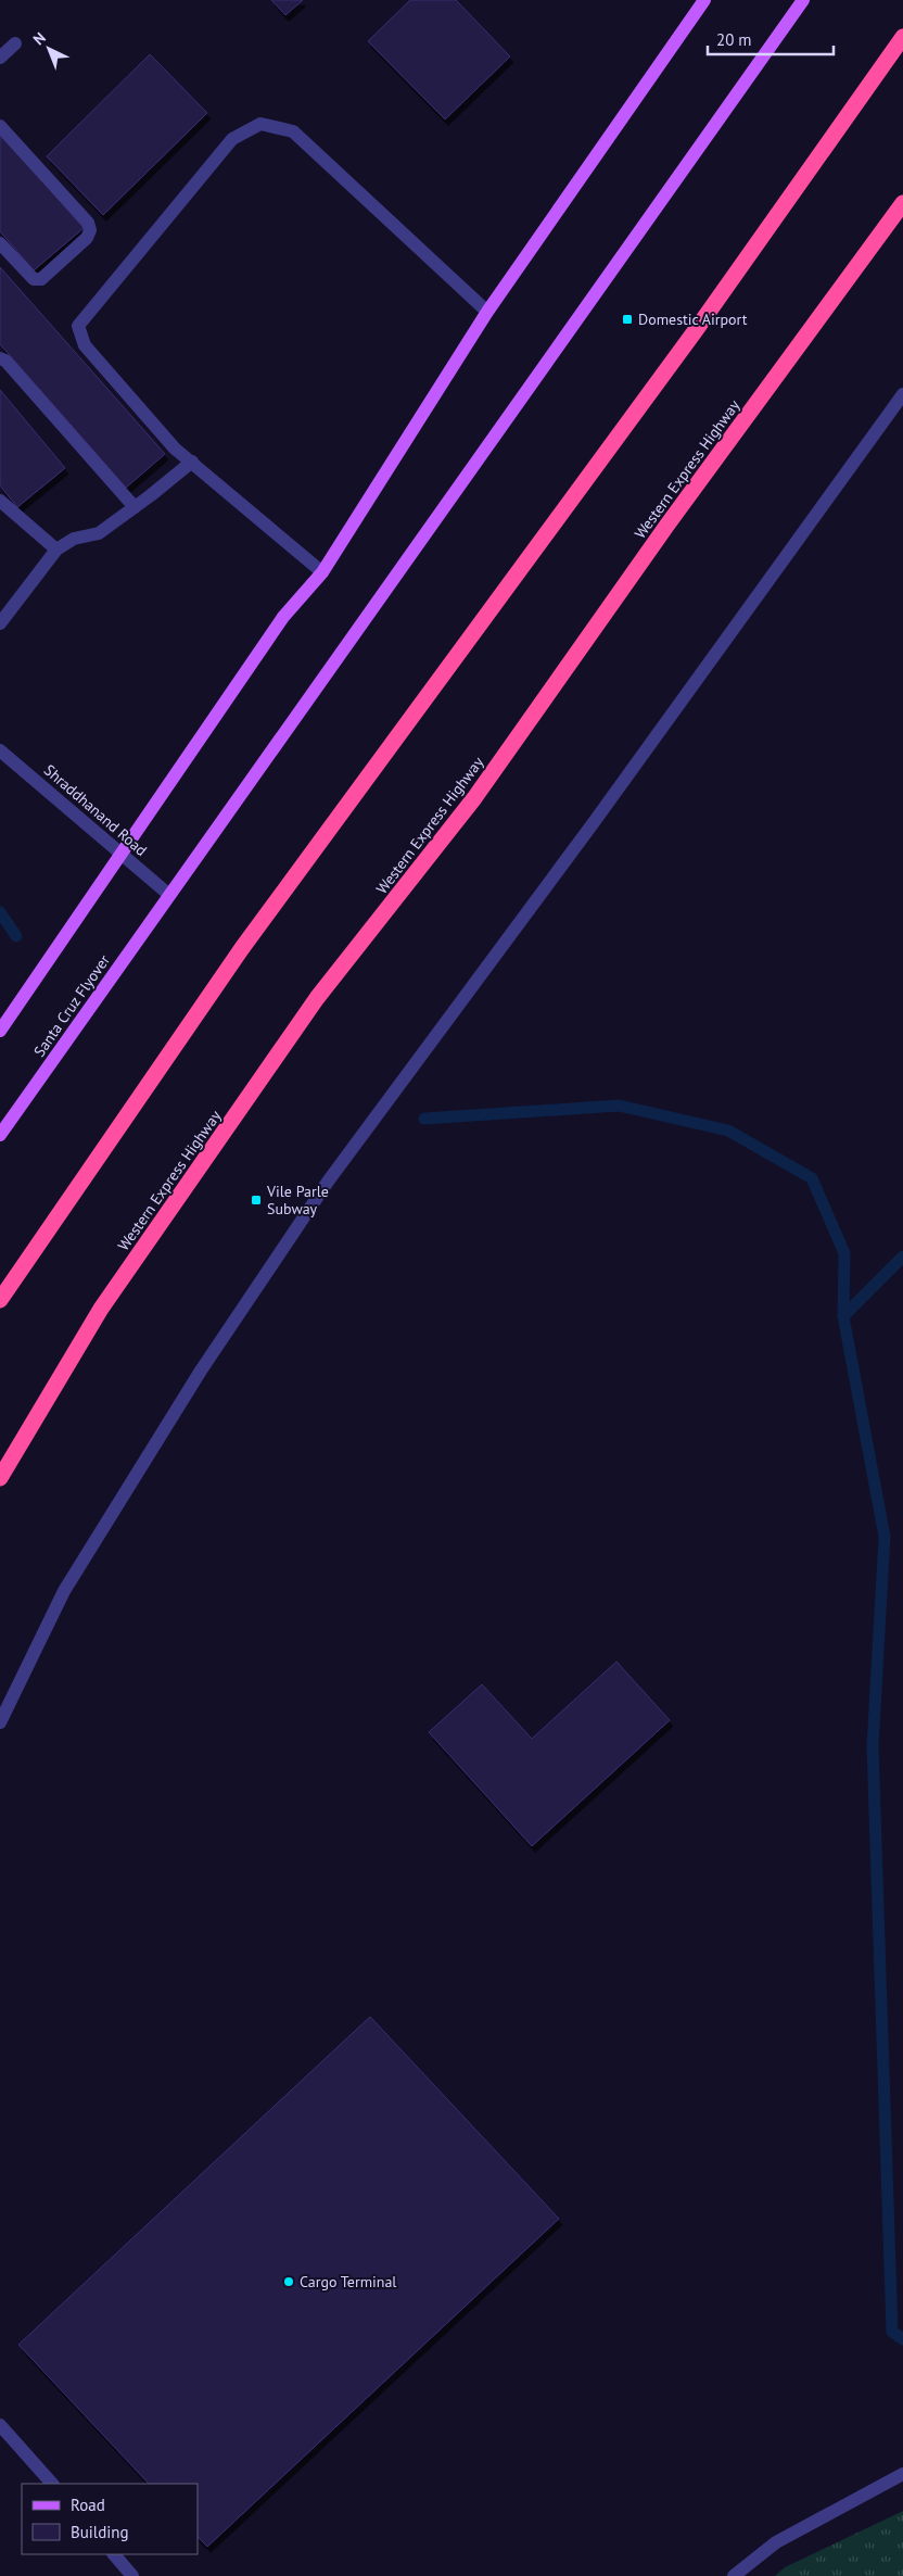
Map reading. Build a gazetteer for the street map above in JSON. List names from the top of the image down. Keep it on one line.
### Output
{"streets":{"highway":["Western Express Highway"],"main road":["Santa Cruz Flyover"],"street":["Shraddhanand Road"]},"crossings":[["Shraddhanand Road","Santa Cruz Flyover"]],"places":{"transit":["Domestic Airport","Vile Parle Subway"],"other":["Cargo Terminal"]},"legend":["Road","Building"],"scale_bar":"20 m","north":"top left"}
